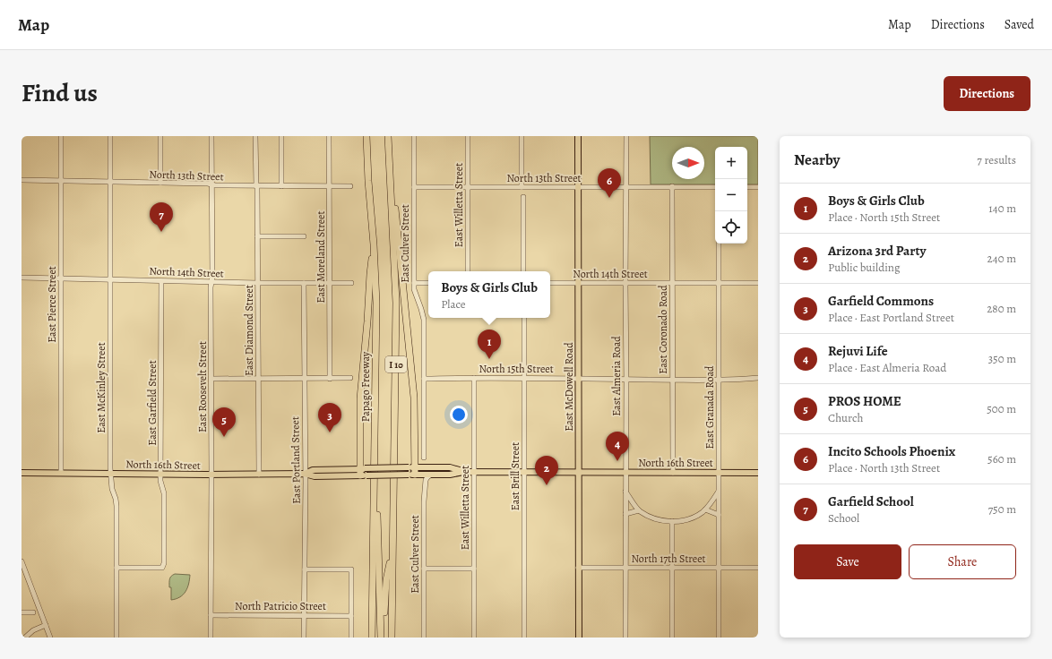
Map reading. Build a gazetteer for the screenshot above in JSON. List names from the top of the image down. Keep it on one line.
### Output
{"streets":{"highway":["I 10","Papago Freeway"],"main road":["East McDowell Road","North 16th Street"],"street":["North 13th Street","East Willetta Street","East Culver Street","East Moreland Street","North 14th Street","East Pierce Street","East Coronado Road","East Diamond Street","North 15th Street","East Almeria Road","East Roosevelt Street","East McKinley Street","East Garfield Street","East Granada Road","East Portland Street","East Brill Street","North 17th Street","North Patricio Street"]},"crossings":[["North 13th Street","East Willetta Street"],["North 13th Street","East Culver Street"],["North 13th Street","East Moreland Street"],["North 13th Street","East Pierce Street"],["North 13th Street","East Coronado Road"],["North 13th Street","East Diamond Street"],["North 13th Street","East Almeria Road"],["North 13th Street","East Roosevelt Street"],["North 13th Street","East McDowell Road"],["North 13th Street","East McKinley Street"],["East Willetta Street","North 15th Street"],["East Willetta Street","North 16th Street"],["East Culver Street","North 15th Street"],["East Culver Street","North 16th Street"],["East Moreland Street","North 14th Street"],["North 14th Street","East Pierce Street"],["North 14th Street","East Coronado Road"],["North 14th Street","East Diamond Street"],["North 14th Street","East Almeria Road"],["North 14th Street","East Roosevelt Street"],["North 14th Street","East McDowell Road"],["North 14th Street","East McKinley Street"],["North 14th Street","East Garfield Street"],["North 14th Street","East Granada Road"],["North 14th Street","East Portland Street"],["East Pierce Street","North 16th Street"],["East Coronado Road","North 15th Street"],["East Coronado Road","North 16th Street"],["East Diamond Street","North 16th Street"],["North 15th Street","East Almeria Road"],["North 15th Street","East McDowell Road"],["North 15th Street","East Granada Road"],["North 15th Street","East Brill Street"],["East Almeria Road","North 16th Street"],["East Almeria Road","North 17th Street"],["East Roosevelt Street","North 16th Street"],["East Roosevelt Street","North Patricio Street"],["East McDowell Road","North 16th Street"],["East McDowell Road","North 17th Street"],["East McKinley Street","East Garfield Street"],["East McKinley Street","North 16th Street"],["East Garfield Street","North 16th Street"],["East Granada Road","North 16th Street"],["East Granada Road","North 17th Street"],["East Portland Street","North 16th Street"],["East Portland Street","North Patricio Street"],["North 16th Street","East Brill Street"]],"north":"right","page":{"header":"Map","nav":["Map","Directions","Saved"],"title":"Find us","buttons":["Directions",["Save","Share"]],"heading":["Nearby","7 results"],"map_buttons":["+","−"],"pins":["6","7","1","3","5","4","2"],"list":[{"mark":"1","name":"Boys & Girls Club","note":"Place · North 15th Street","value":"140 m"},{"mark":"2","name":"Arizona 3rd Party","note":"Public building","value":"240 m"},{"mark":"3","name":"Garfield Commons","note":"Place · East Portland Street","value":"280 m"},{"mark":"4","name":"Rejuvi Life","note":"Place · East Almeria Road","value":"350 m"},{"mark":"5","name":"PROS HOME","note":"Church","value":"500 m"},{"mark":"6","name":"Incito Schools Phoenix","note":"Place · North 13th Street","value":"560 m"},{"mark":"7","name":"Garfield School","note":"School","value":"750 m"}],"popup":["Boys & Girls Club","Place"]}}
